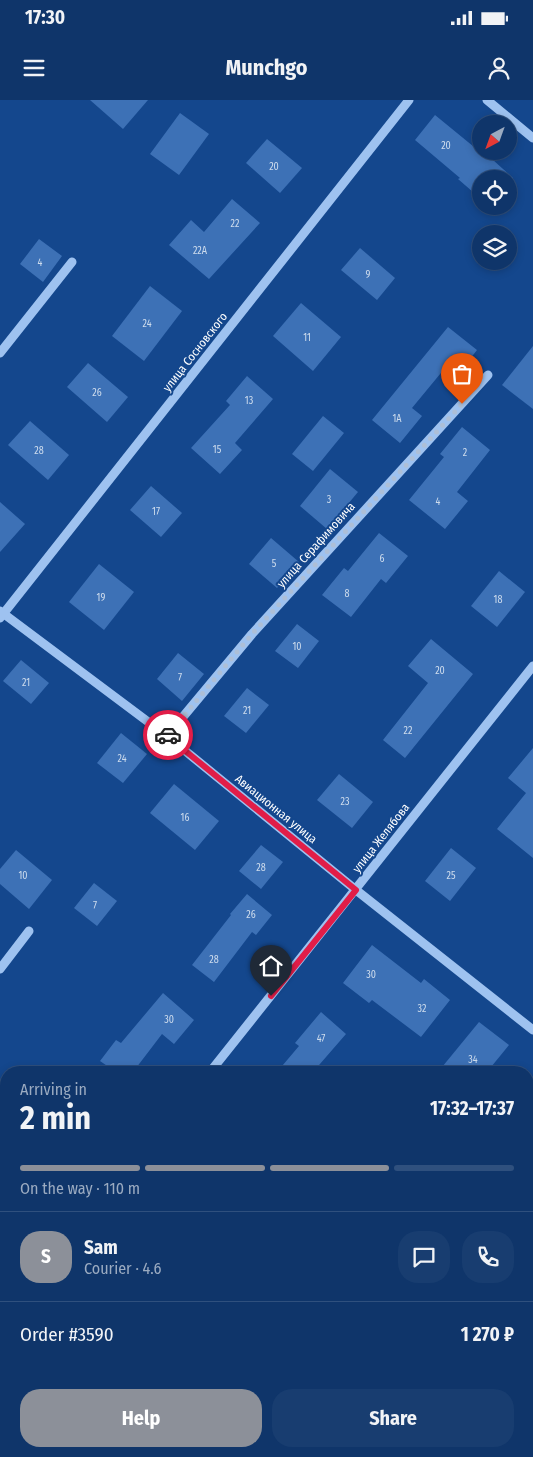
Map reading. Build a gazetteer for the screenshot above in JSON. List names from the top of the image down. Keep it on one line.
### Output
{"streets":{"street":["улица Сосновского","улица Серафимовича","Авиационная улица","улица Желябова"]},"crossings":[["улица Сосновского","Авиационная улица"],["улица Серафимовича","Авиационная улица"],["Авиационная улица","улица Желябова"]],"house_numbers":["20","20","22","22А","4","9","24","11","26","13","1А","15","28","2","3","4","17","6","5","8","19","18","10","20","7","21","21","22","24","23","16","28","10","25","7","26","28","30","32","30","47","34"],"north":"bottom left","page":{"status":"17:30","header":"Munchgo","heading":["2 min","Arriving in","17:32–17:37"],"panel":["Sam","Courier · 4.6","Order #3590","1 270 ₽"],"bar":"On the way · 110 m","round":"S","buttons":["Help","Share"]}}
